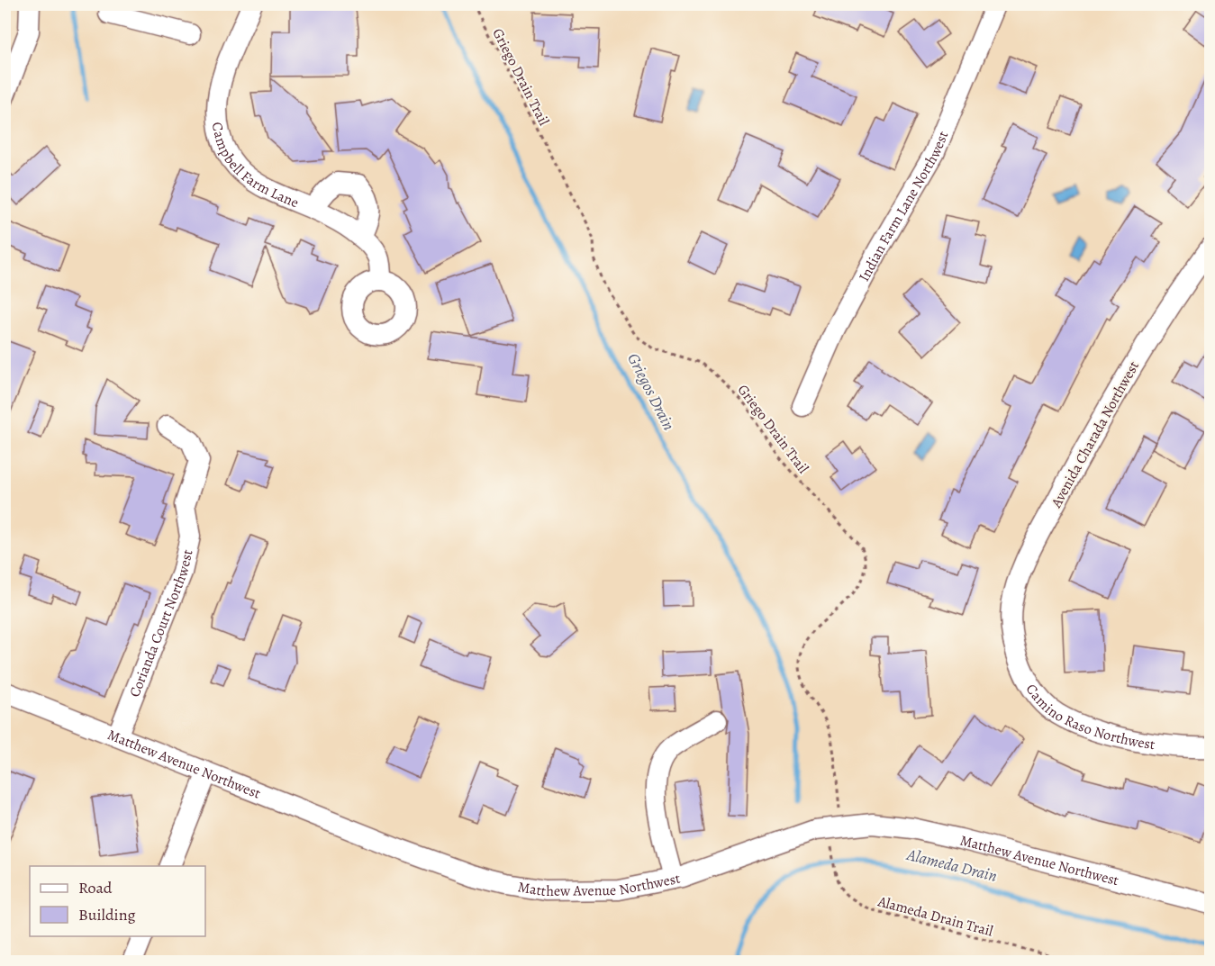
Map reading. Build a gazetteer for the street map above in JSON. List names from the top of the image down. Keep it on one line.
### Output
{"streets":{"street":["Campbell Farm Lane","Indian Farm Lane Northwest","Avenida Charada Northwest","Corianda Court Northwest","Camino Raso Northwest","Matthew Avenue Northwest"],"path":["Griego Drain Trail","Alameda Drain Trail"]},"crossings":[["Avenida Charada Northwest","Camino Raso Northwest"],["Corianda Court Northwest","Matthew Avenue Northwest"]],"water":["Griegos Drain","Alameda Drain"],"legend":["Road","Building"]}
